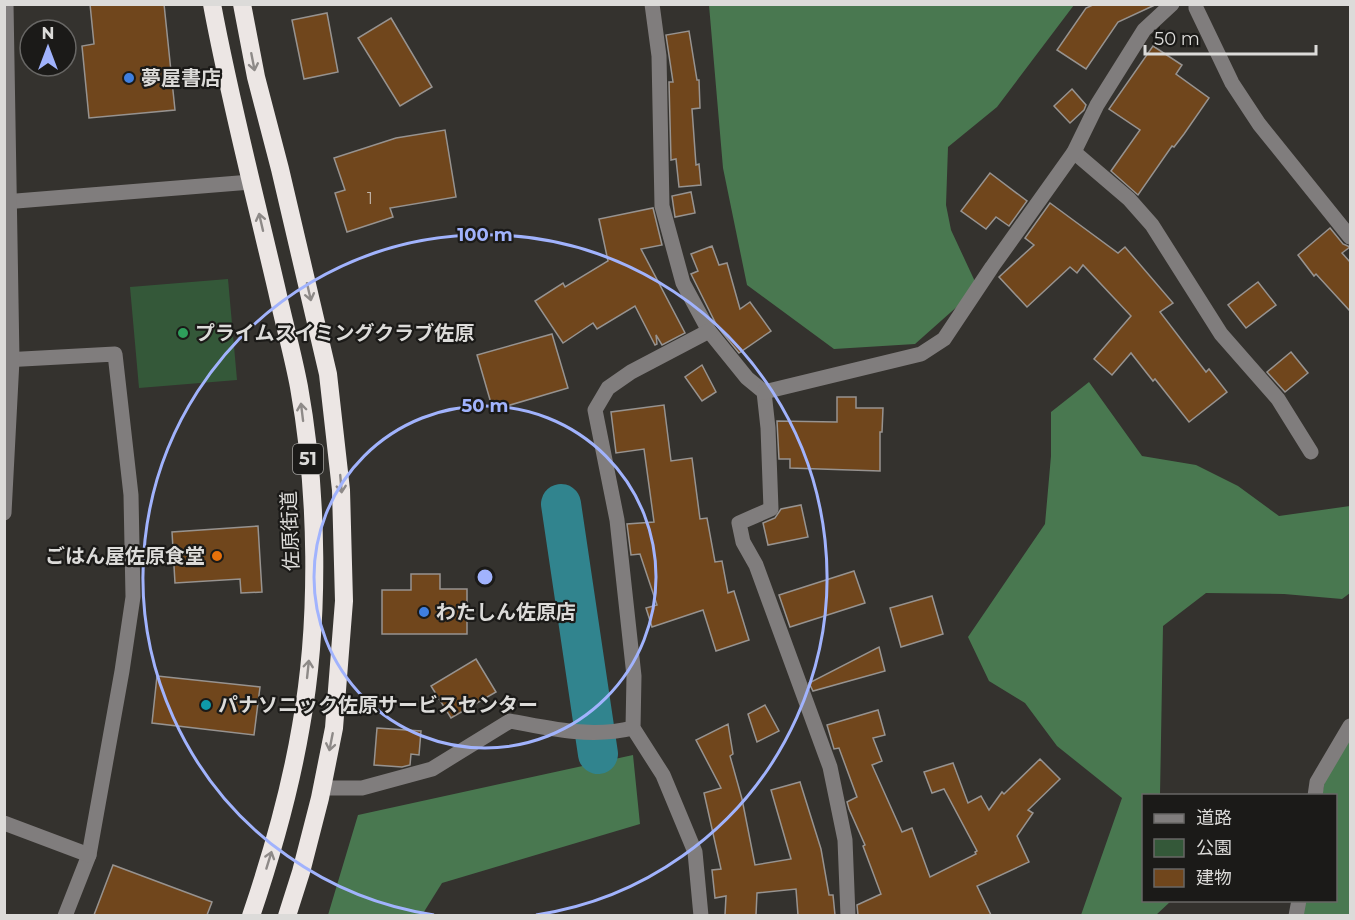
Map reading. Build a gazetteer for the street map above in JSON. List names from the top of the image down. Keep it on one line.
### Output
{"streets":{"highway":["51","佐原街道"]},"places":["夢屋書店","プライムスイミングクラブ佐原","ごはん屋佐原食堂","わたしん佐原店","パナソニック佐原サービスセンター"],"house_numbers":["1"],"legend":["道路","公園","建物"],"scale_bar":"50 m","north":"top","rings":["100 m","50 m"]}
